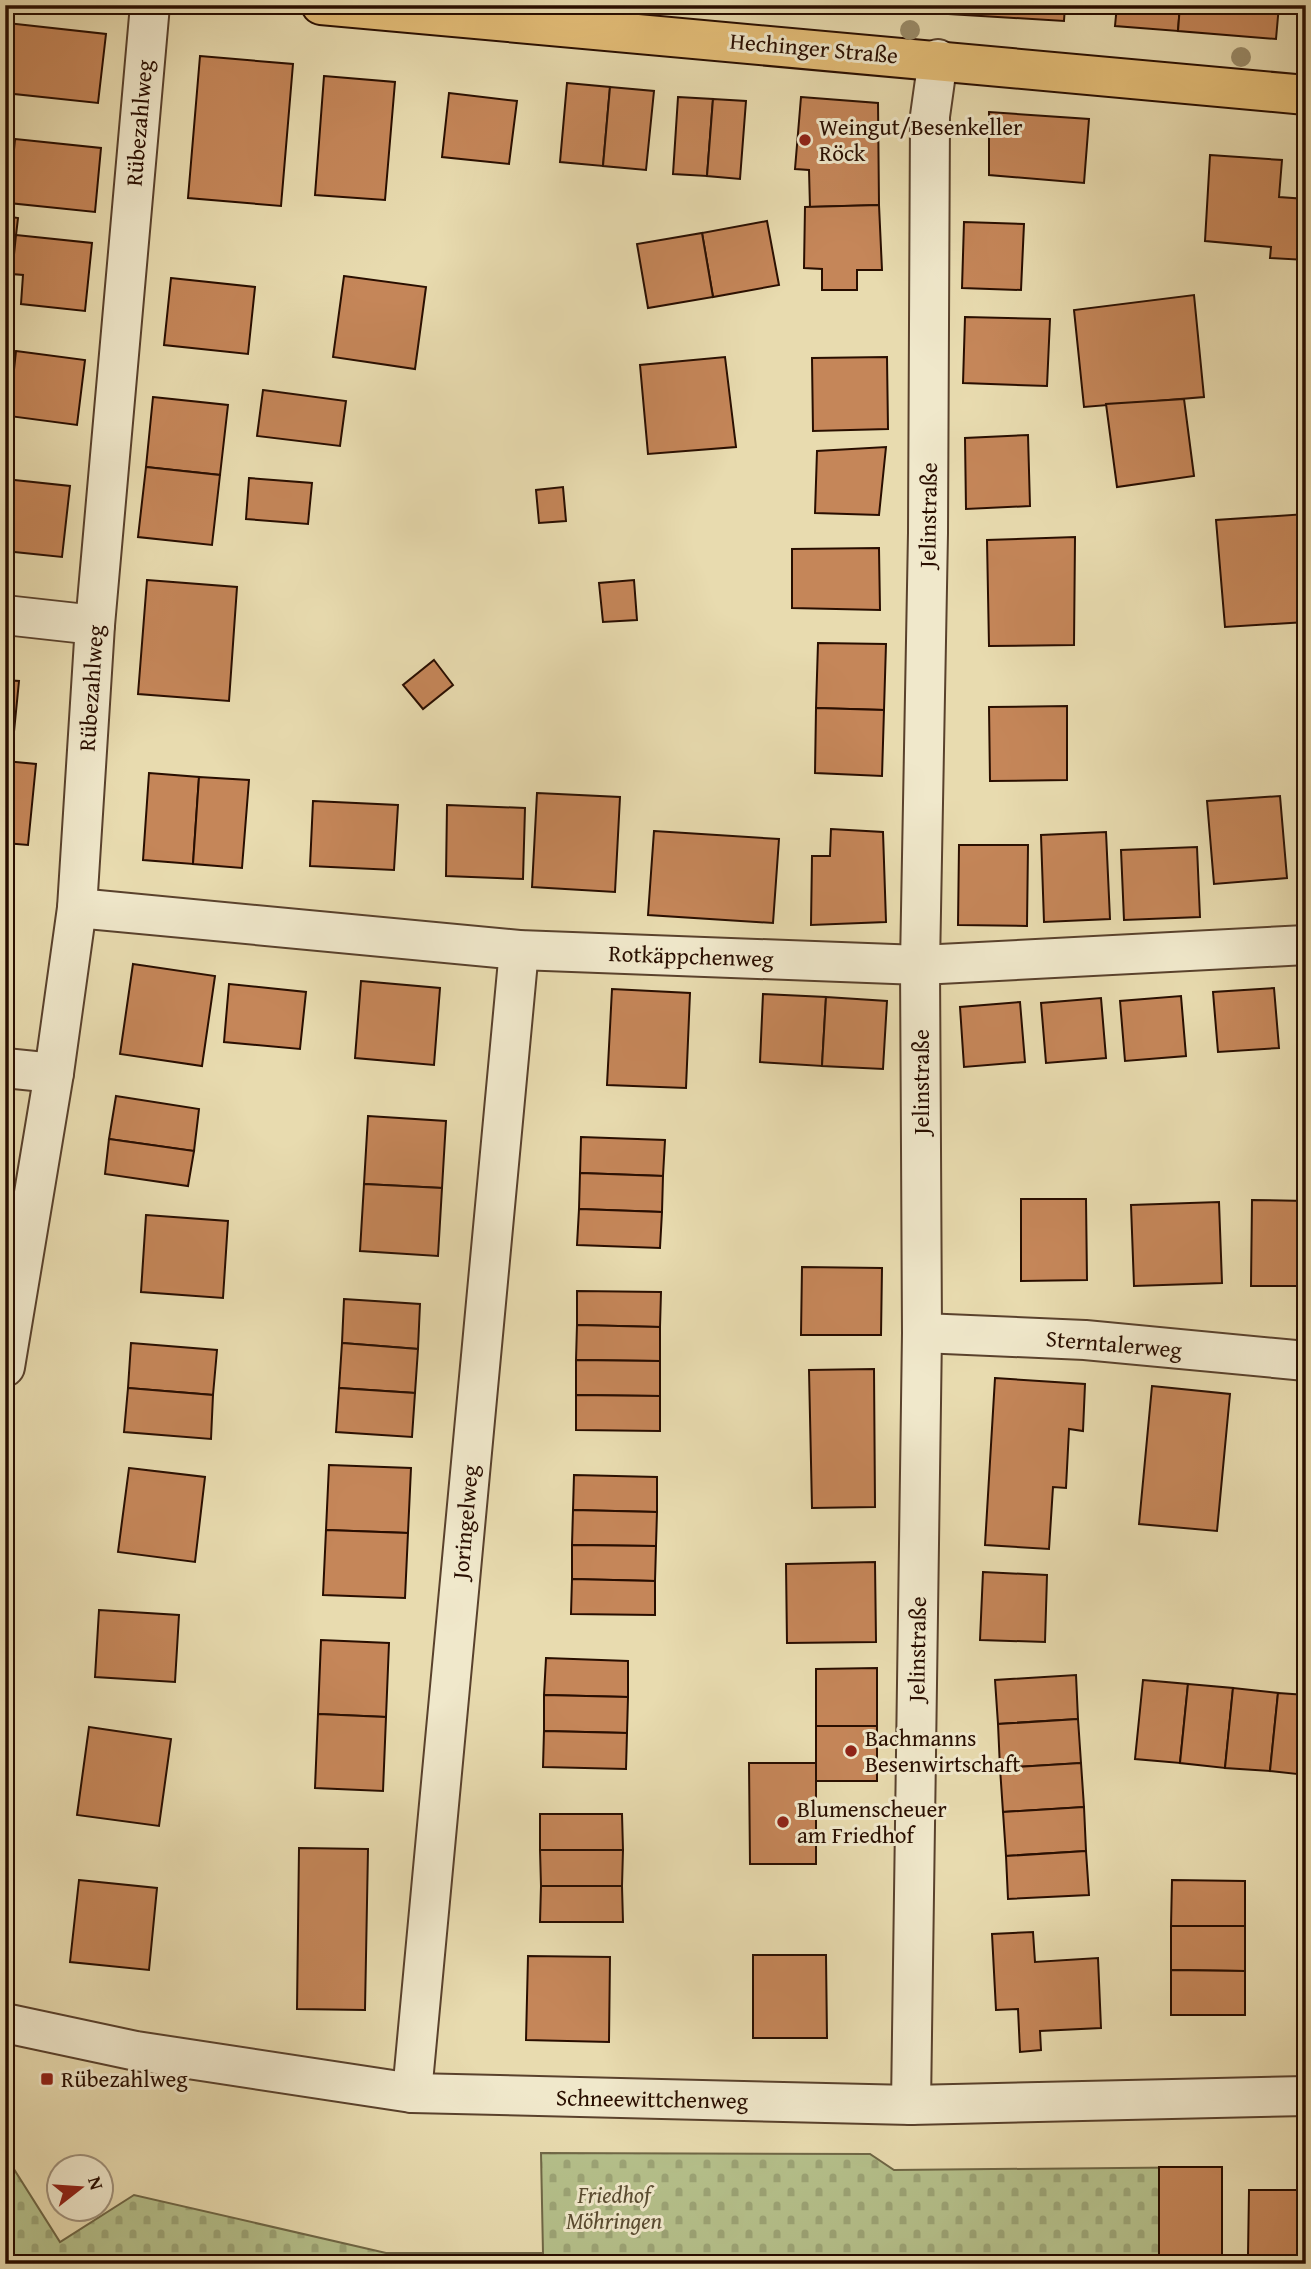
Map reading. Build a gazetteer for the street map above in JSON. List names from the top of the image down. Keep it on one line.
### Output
{"streets":{"main road":["Hechinger Straße"],"street":["Rübezahlweg","Jelinstraße","Rotkäppchenweg","Sterntalerweg","Joringelweg","Schneewittchenweg"]},"crossings":[["Hechinger Straße","Jelinstraße"],["Rübezahlweg","Rotkäppchenweg"],["Jelinstraße","Rotkäppchenweg"],["Jelinstraße","Sterntalerweg"],["Jelinstraße","Schneewittchenweg"],["Rotkäppchenweg","Joringelweg"],["Joringelweg","Schneewittchenweg"]],"parks":["Friedhof Möhringen"],"places":{"other":["Weingut/Besenkeller Röck","Bachmanns Besenwirtschaft","Blumenscheuer am Friedhof"],"transit":["Rübezahlweg"]},"north":"right"}
